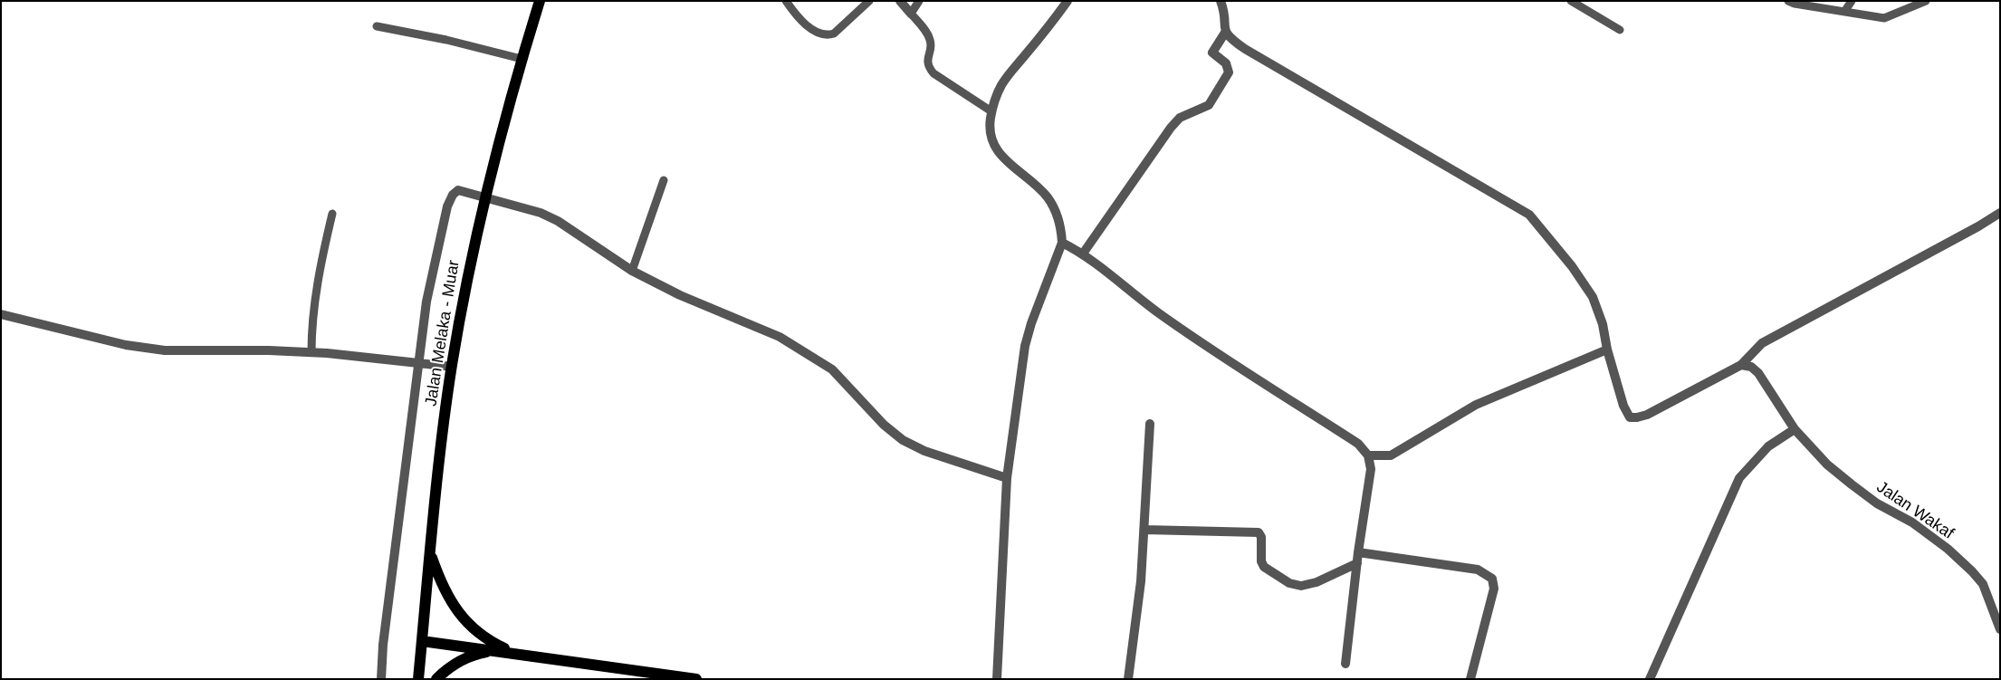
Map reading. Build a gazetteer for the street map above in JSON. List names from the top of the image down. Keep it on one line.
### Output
{"streets":{"main road":["Jalan Melaka - Muar"],"street":["Jalan Wakaf"]}}
